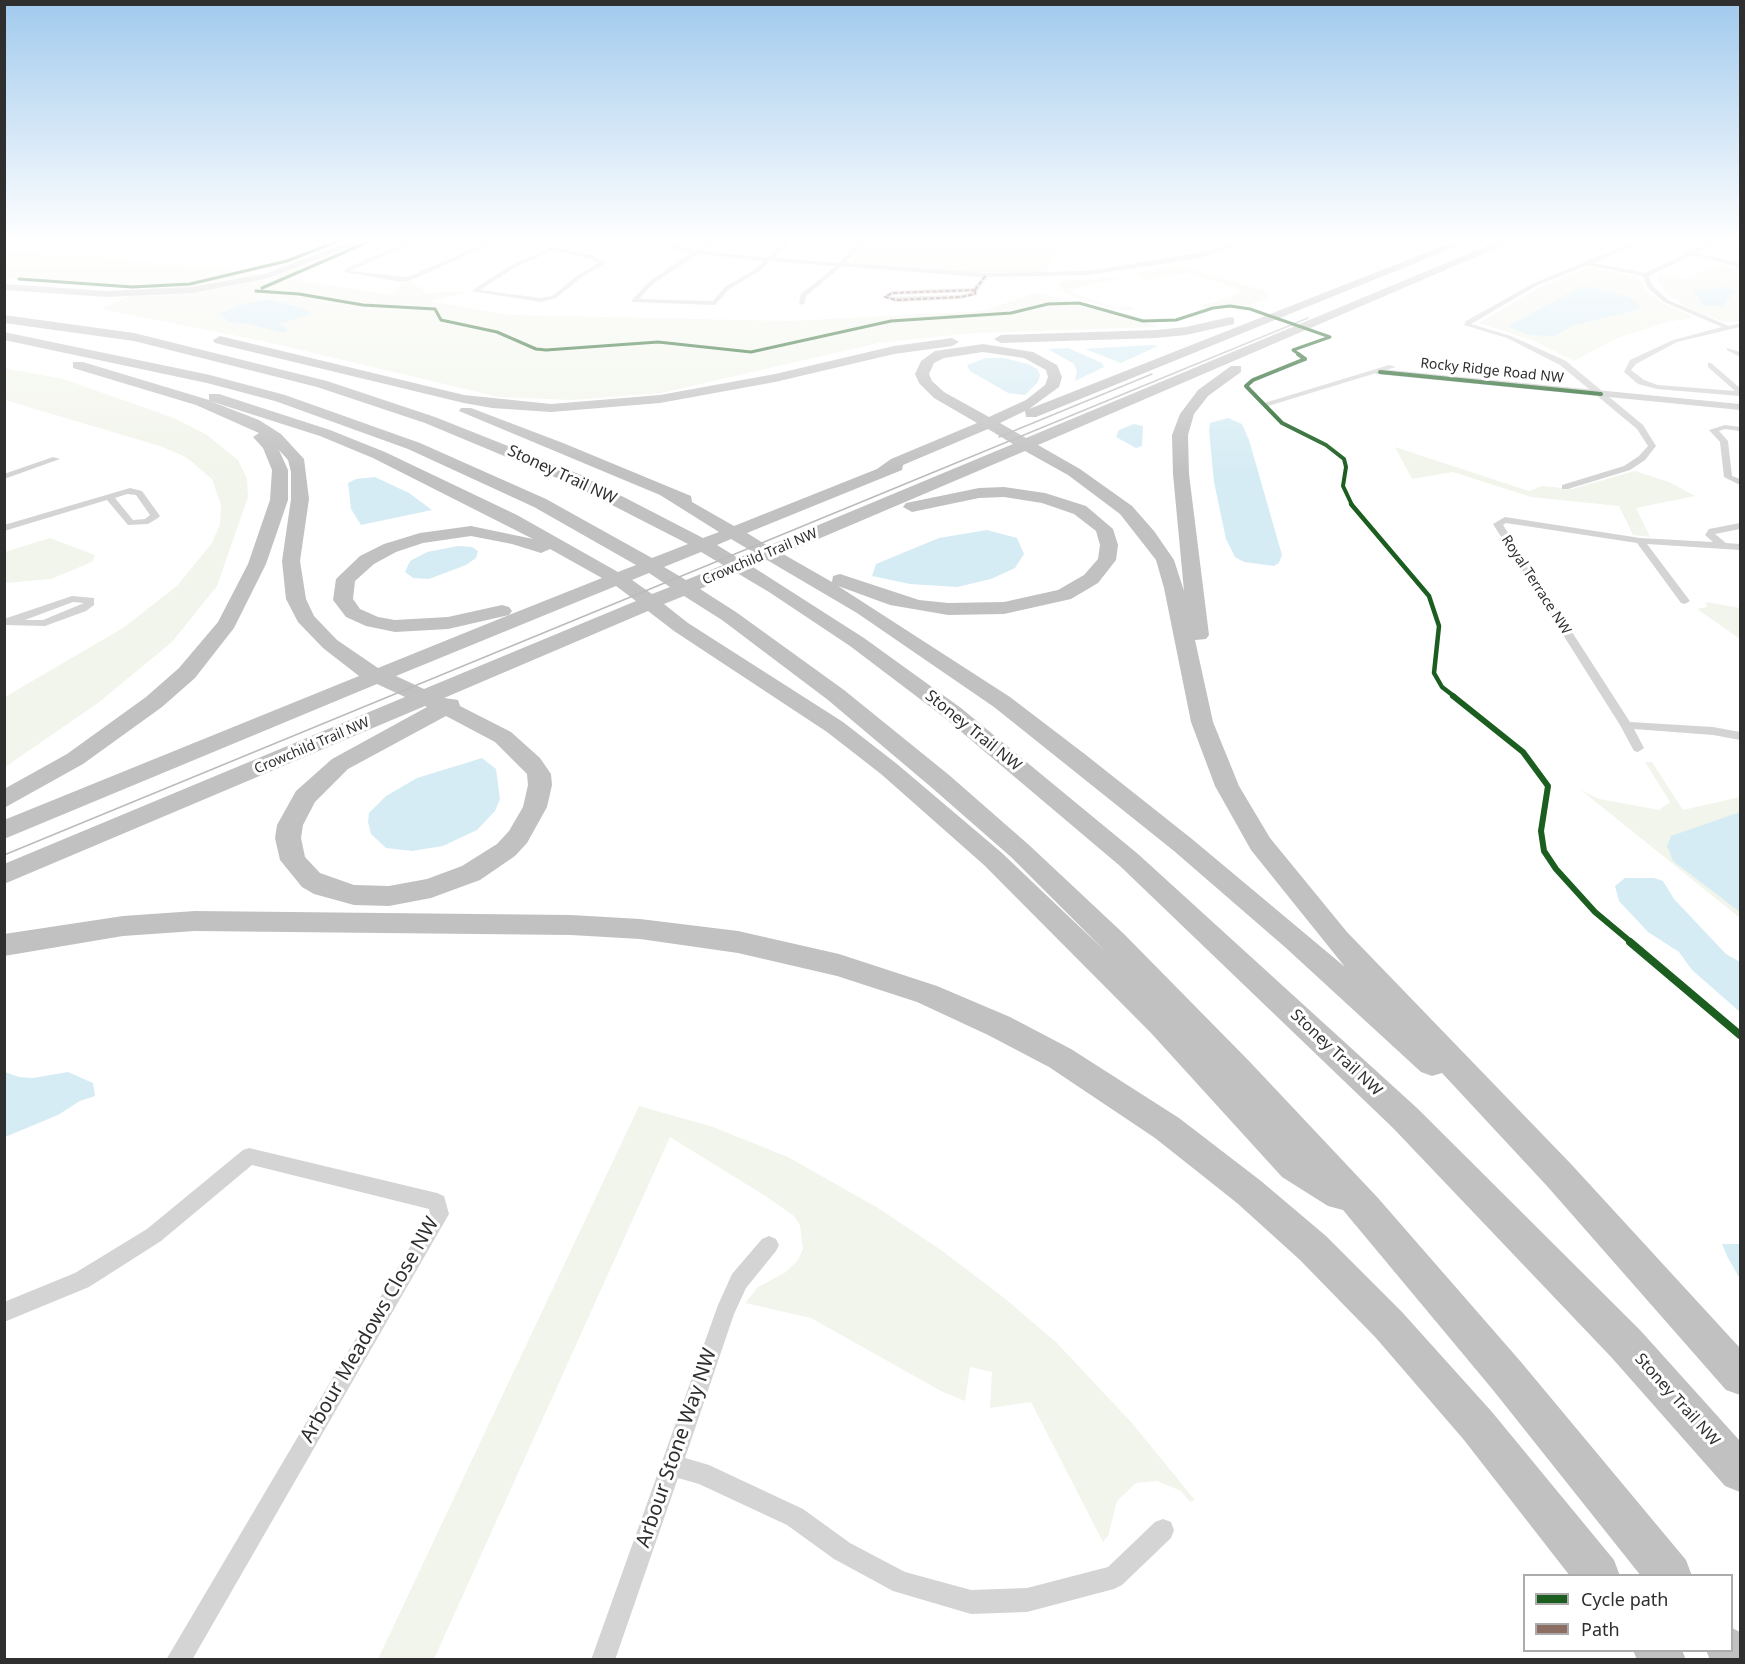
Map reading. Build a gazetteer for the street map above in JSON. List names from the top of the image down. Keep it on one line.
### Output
{"streets":{"highway":["Stoney Trail NW","Crowchild Trail NW"],"street":["Rocky Ridge Road NW","Royal Terrace NW","Arbour Meadows Close NW","Arbour Stone Way NW"]},"legend":["Cycle path","Path"]}
